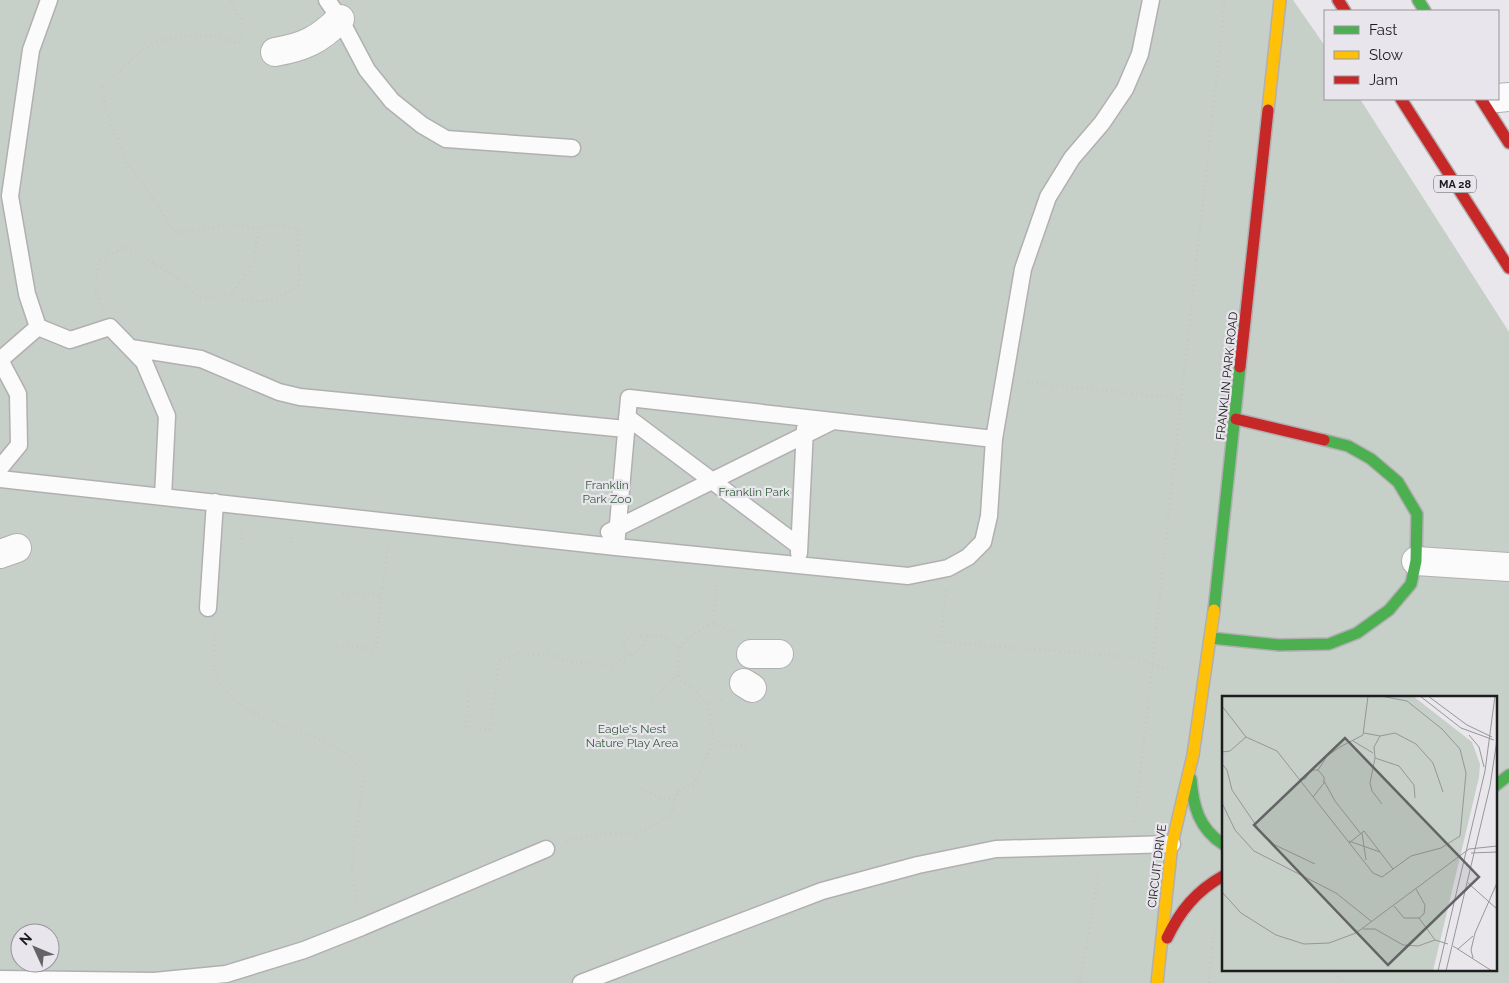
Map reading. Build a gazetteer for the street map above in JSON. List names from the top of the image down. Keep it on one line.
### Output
{"streets":{"main road":["MA 28","FRANKLIN PARK ROAD","CIRCUIT DRIVE"]},"crossings":[["FRANKLIN PARK ROAD","CIRCUIT DRIVE"]],"parks":["Franklin Park Zoo","Franklin Park","Eagle's Nest Nature Play Area"],"legend":["Fast","Slow","Jam"],"north":"top left"}
